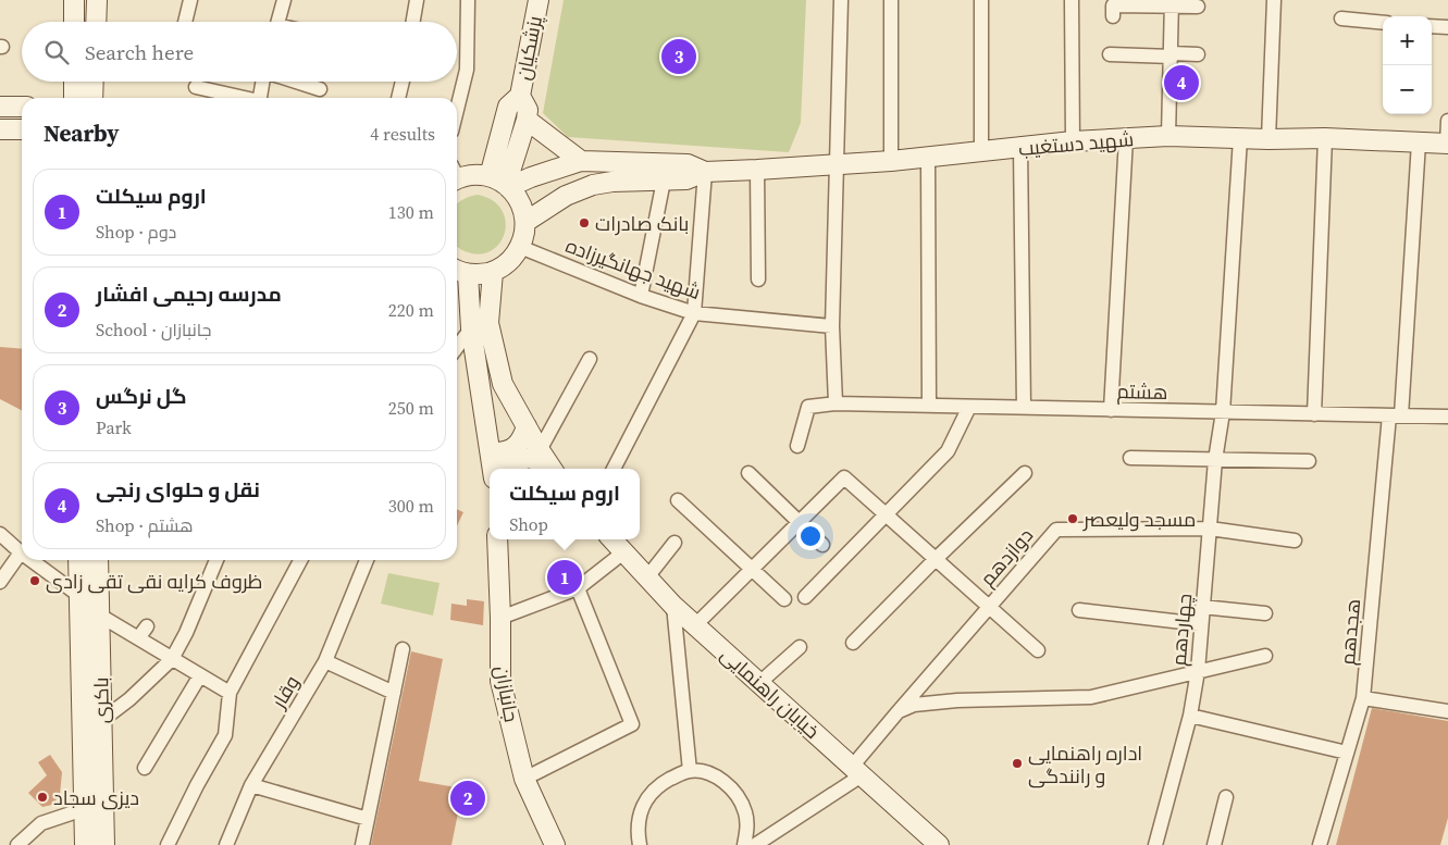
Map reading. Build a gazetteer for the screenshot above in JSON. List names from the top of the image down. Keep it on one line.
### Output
{"streets":{"main road":["پزشکیان","شهید دستغیب","خیابان راهنمایی","جانبازان","باکری"],"street":["شهید جهانگیرزاده","هشتم","دوازدهم","چهاردهم","هجدهم","وقار"]},"crossings":[["شهید دستغیب","چهاردهم"],["شهید دستغیب","هجدهم"],["هشتم","چهاردهم"],["هشتم","هجدهم"],["دوازدهم","چهاردهم"],["دوازدهم","خیابان راهنمایی"]],"places":["بانک صادرات","مسجد ولیعصر","ظروف کرایه نقی تقی زادی","اداره راهنمایی و رانندگی","دیزى سجاد"],"page":{"map_buttons":["+","−"],"search":"Search here","pins":["3","4","1","2"],"heading":["Nearby","4 results"],"list":[{"mark":"1","name":"اروم سیکلت","note":"Shop · دوم","value":"130 m"},{"mark":"2","name":"مدرسه رحیمی افشار","note":"School · جانبازان","value":"220 m"},{"mark":"3","name":"گل نرگس","note":"Park","value":"250 m"},{"mark":"4","name":"نقل و حلوای رنجی","note":"Shop · هشتم","value":"300 m"}],"popup":["اروم سیکلت","Shop"]}}
